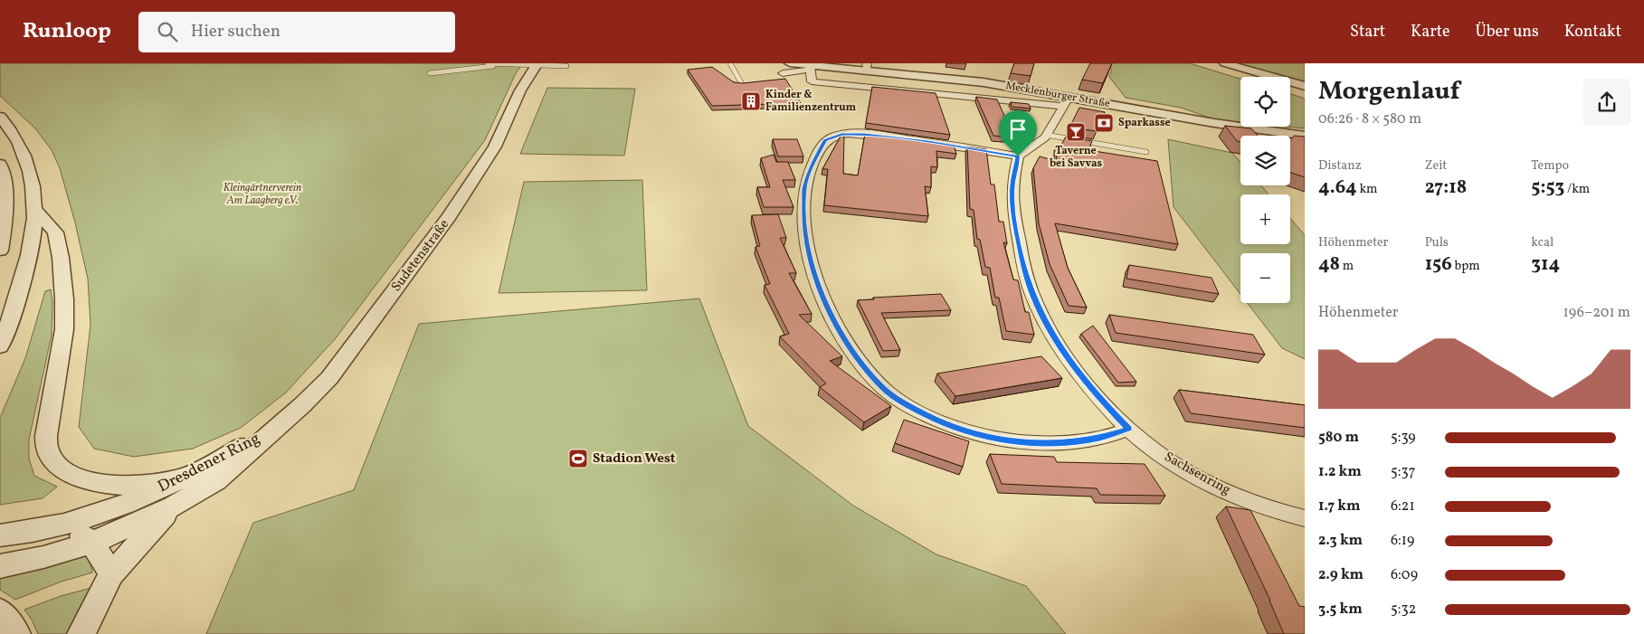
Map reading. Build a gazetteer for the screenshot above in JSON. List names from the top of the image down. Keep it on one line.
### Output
{"streets":{"street":["Mecklenburger Straße","Sudetenstraße","Dresdener Ring","Sachsenring"]},"crossings":[["Sudetenstraße","Dresdener Ring"]],"parks":["Kleingärtnerverein Am Laagberg e.V."],"places":{"building":["Kinder & Familienzentrum"],"bank":["Sparkasse"],"bar":["Taverne bei Savvas"],"sports":["Stadion West"]},"page":{"header":"Runloop","search":"Hier suchen","nav":["Start","Karte","Über uns","Kontakt"],"heading":["Morgenlauf","06:26 · 8 × 580 m"],"map_buttons":["+","−"],"stats":[["Distanz","4.64 km"],["Zeit","27:18"],["Tempo","5:53 /km"],["Höhenmeter","48 m"],["Puls","156 bpm"],["kcal","314"]],"chart":["Höhenmeter","196–201 m"],"list":[{"name":"580 m","note":"5:39"},{"name":"1.2 km","note":"5:37"},{"name":"1.7 km","note":"6:21"},{"name":"2.3 km","note":"6:19"},{"name":"2.9 km","note":"6:09"},{"name":"3.5 km","note":"5:32"}]}}
